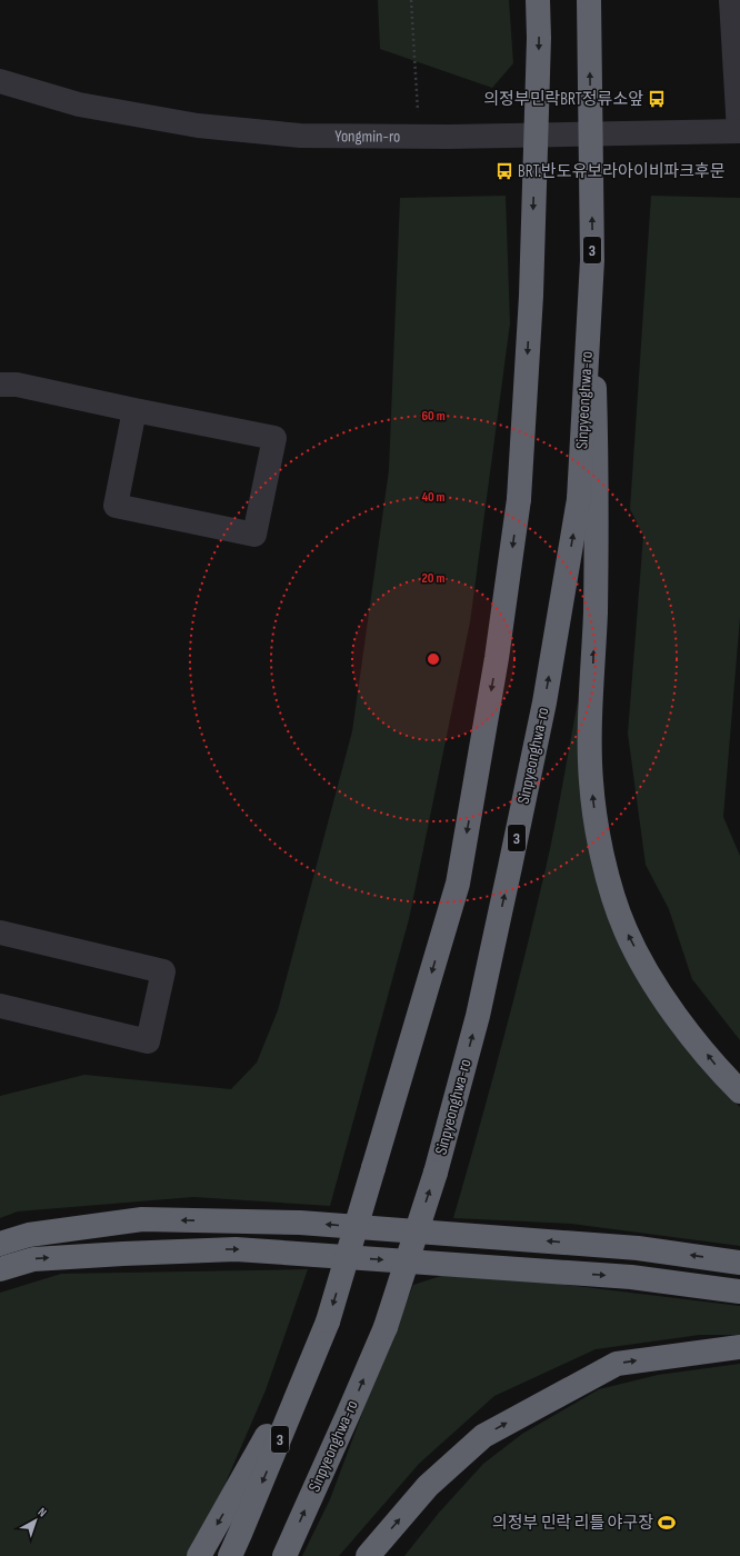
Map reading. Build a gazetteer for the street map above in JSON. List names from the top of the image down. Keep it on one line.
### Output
{"streets":{"highway":["3","Sinpyeonghwa-ro"],"street":["Yongmin-ro"]},"places":{"bus stop":["의정부민락BRT정류소앞","BRT.반도유보라아이비파크후문"],"sports":["의정부 민락 리틀 야구장"]},"north":"top right","rings":["60 m","40 m","20 m"]}
